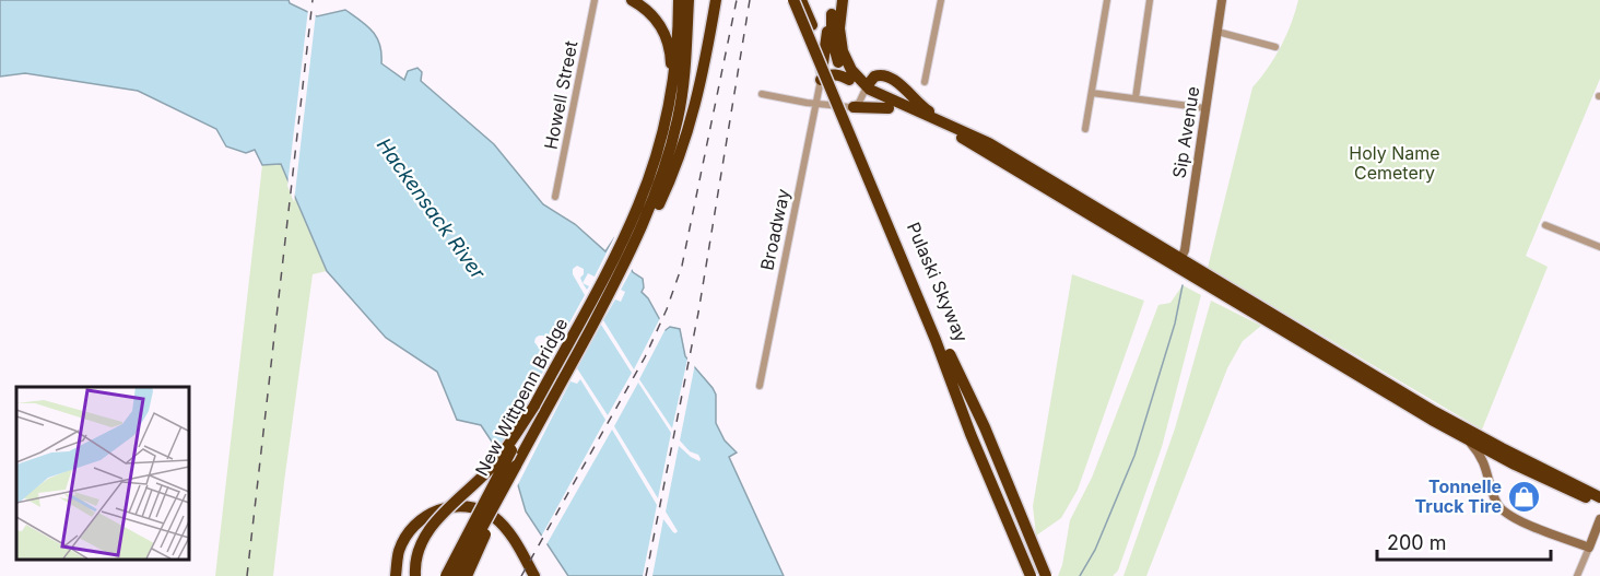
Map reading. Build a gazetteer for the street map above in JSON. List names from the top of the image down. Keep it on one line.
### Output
{"streets":{"highway":["Pulaski Skyway","New Wittpenn Bridge"],"street":["Howell Street","Sip Avenue","Broadway"]},"water":["Hackensack River"],"parks":["Holy Name Cemetery"],"places":{"shop":["Tonnelle Truck Tire"]},"scale_bar":"200 m"}
